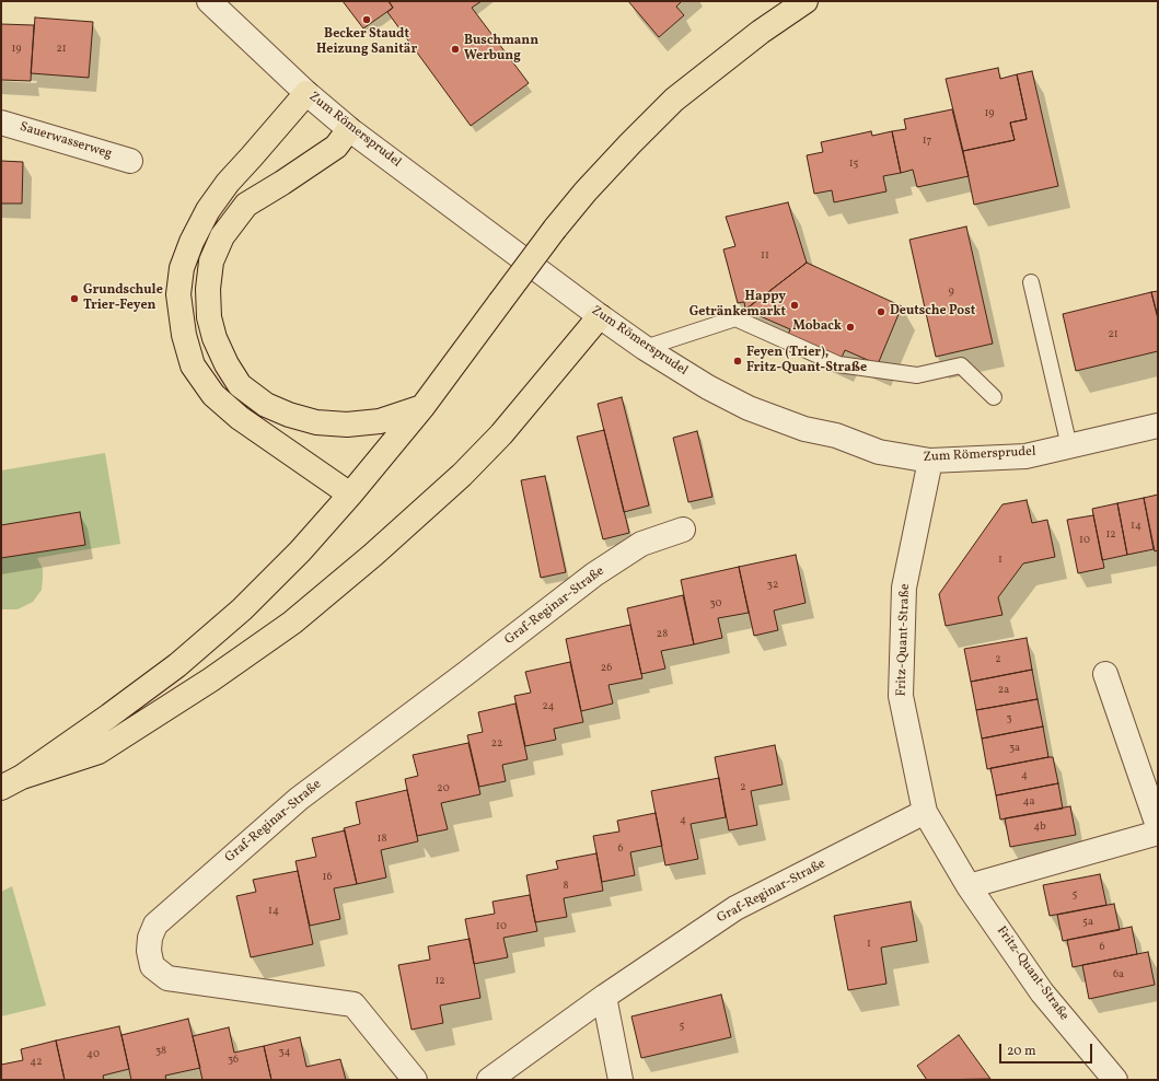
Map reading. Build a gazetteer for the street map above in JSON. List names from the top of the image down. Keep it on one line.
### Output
{"streets":{"street":["Zum Römersprudel","Sauerwasserweg","Graf-Reginar-Straße","Fritz-Quant-Straße"]},"crossings":[["Zum Römersprudel","Fritz-Quant-Straße"],["Graf-Reginar-Straße","Fritz-Quant-Straße"]],"places":["Becker Staudt Heizung Sanitär","Buschmann Werbung","Grundschule Trier-Feyen","Happy Getränkemarkt","Deutsche Post","Moback","Feyen (Trier), Fritz-Quant-Straße"],"house_numbers":["19","21","19","17","15","11","9","21","14","12","10","1","32","30","28","2","26","2a","24","3","22","3a","4","2","20","4a","4","4b","18","6","16","8","5","14","5a","10","1","6","6a","12","5","38","34","40","36","42"],"scale_bar":"20 m"}
